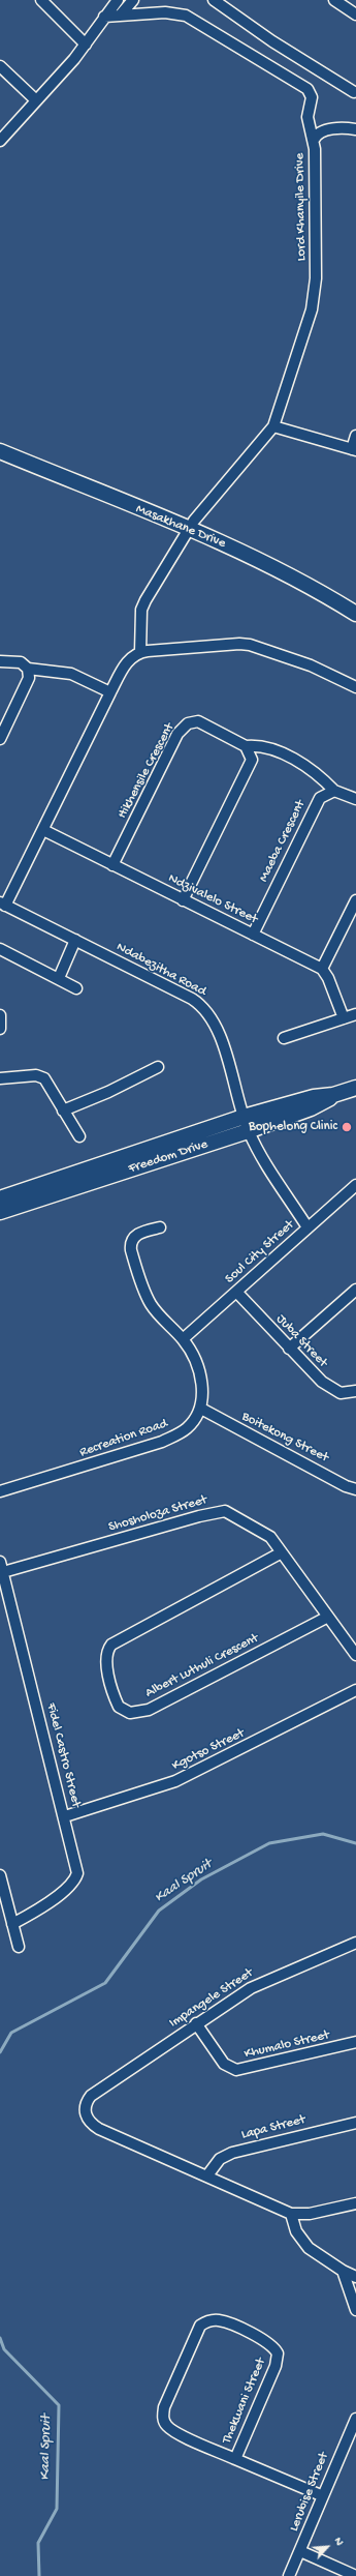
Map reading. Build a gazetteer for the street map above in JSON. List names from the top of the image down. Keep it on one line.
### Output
{"streets":{"street":["Lord Khanyile Drive","Masakhane Drive","Hikhensile Crescent","Maeba Crescent","Ndzivalelo Street","Ndabezitha Road","Freedom Drive","Soul City Street","Juba Street","Boitekong Street","Recreation Road","Shosholoza Street","Albert Luthuli Crescent","Kgotso Street","Fidel Castro Street","Impangele Street","Khumalo Street","Lapa Street","Thekwani Street","Lerubise Street"]},"crossings":[["Lord Khanyile Drive","Masakhane Drive"],["Hikhensile Crescent","Ndzivalelo Street"],["Maeba Crescent","Ndzivalelo Street"],["Ndabezitha Road","Freedom Drive"],["Ndabezitha Road","Soul City Street"],["Soul City Street","Juba Street"],["Boitekong Street","Recreation Road"],["Shosholoza Street","Albert Luthuli Crescent"],["Shosholoza Street","Fidel Castro Street"],["Kgotso Street","Fidel Castro Street"],["Impangele Street","Khumalo Street"],["Impangele Street","Lapa Street"],["Thekwani Street","Lerubise Street"]],"water":["Kaal Spruit"],"places":["Bophelong Clinic"],"north":"top right"}
